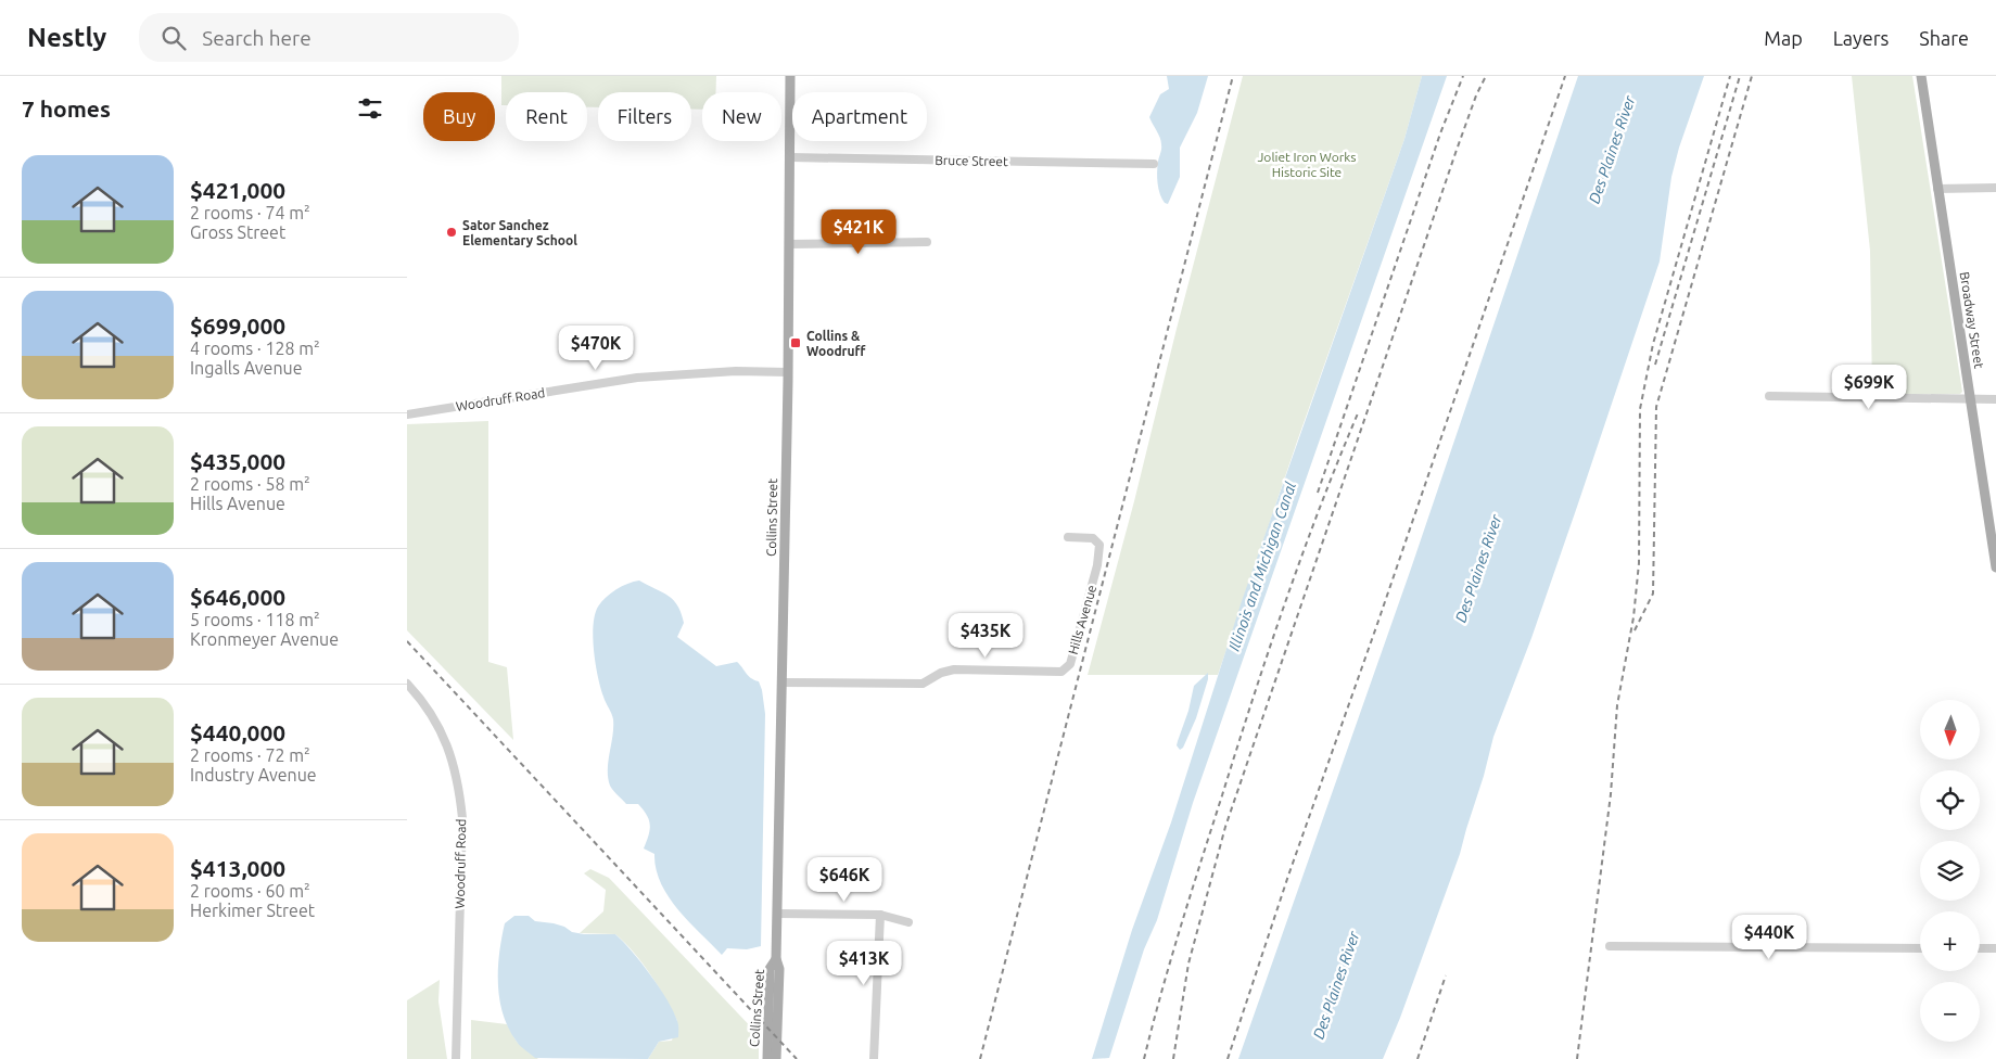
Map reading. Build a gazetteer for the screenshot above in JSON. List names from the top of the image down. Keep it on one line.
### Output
{"streets":{"main road":["Broadway Street","Collins Street"],"street":["Bruce Street","Woodruff Road","Hills Avenue"]},"crossings":[["Bruce Street","Collins Street"],["Woodruff Road","Collins Street"],["Collins Street","Hills Avenue"]],"water":["Des Plaines River","Illinois and Michigan Canal"],"parks":["Joliet Iron Works Historic Site"],"places":{"other":["Sator Sanchez Elementary School"],"transit":["Collins & Woodruff"]},"north":"bottom","page":{"header":"Nestly","search":"Search here","nav":["Map","Layers","Share"],"heading":"7 homes","chip":["Buy","Rent","Filters","New","Apartment"],"list":[{"name":"$421,000","note":"2 rooms · 74 m² · Gross Street"},{"name":"$699,000","note":"4 rooms · 128 m² · Ingalls Avenue"},{"name":"$435,000","note":"2 rooms · 58 m² · Hills Avenue"},{"name":"$646,000","note":"5 rooms · 118 m² · Kronmeyer Avenue"},{"name":"$440,000","note":"2 rooms · 72 m² · Industry Avenue"},{"name":"$413,000","note":"2 rooms · 60 m² · Herkimer Street"}],"price":["$421K","$470K","$699K","$435K","$646K","$440K","$413K"],"map_buttons":["+","−"]}}
